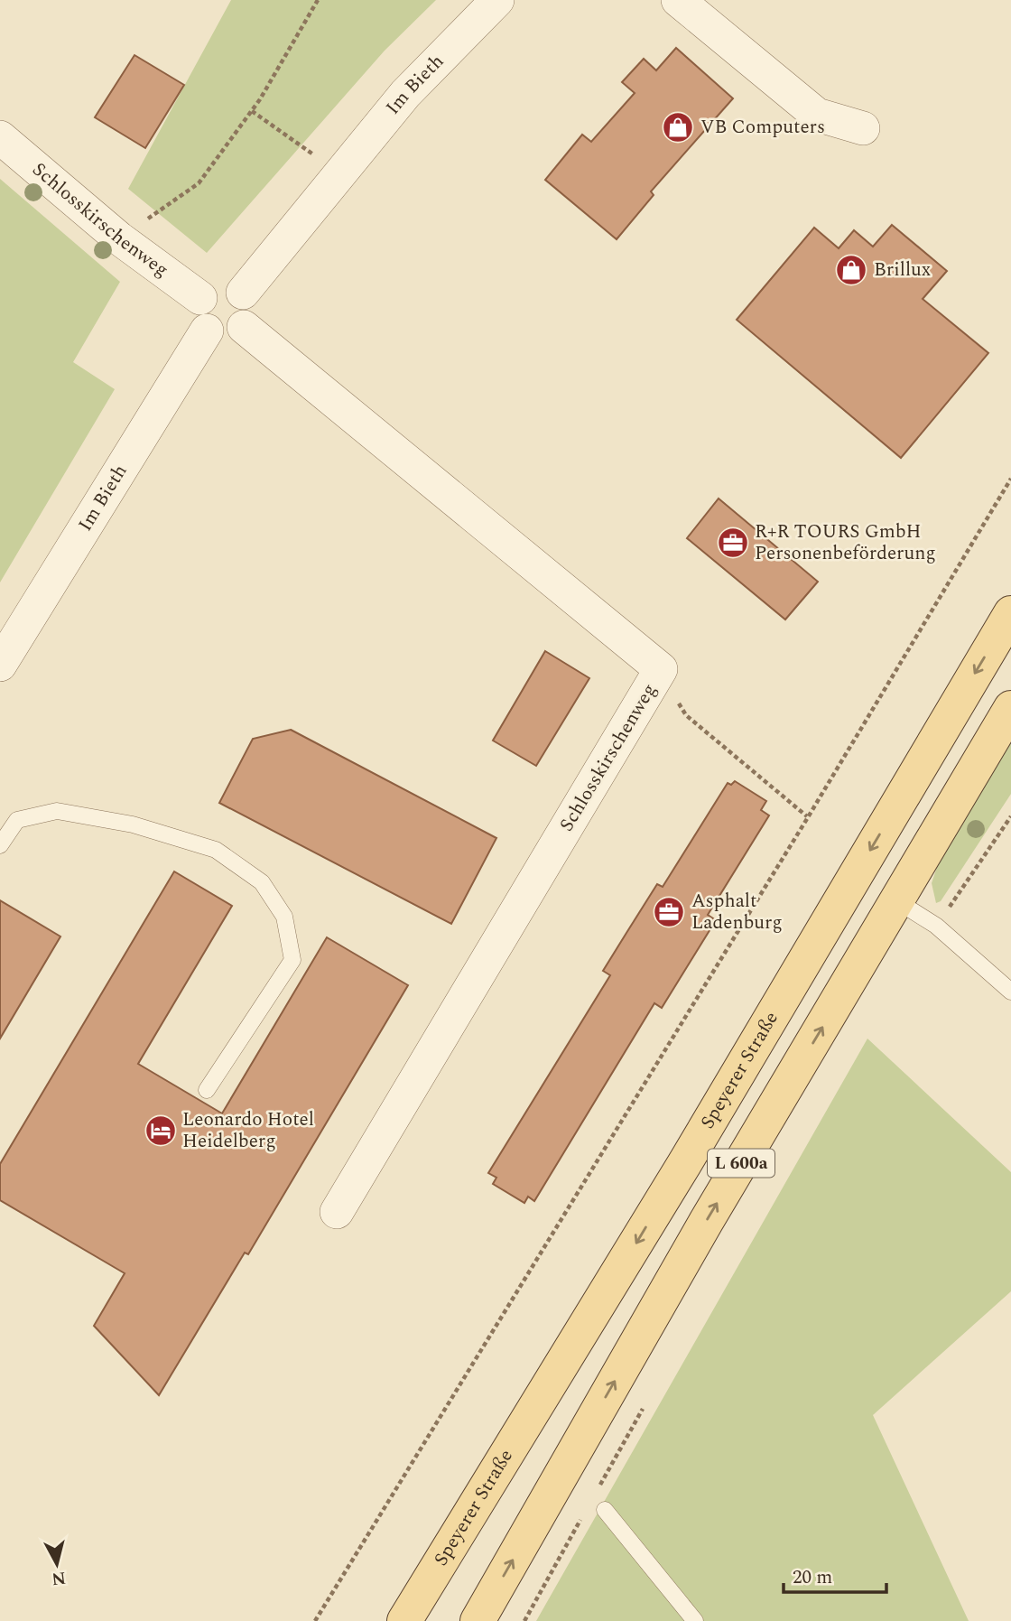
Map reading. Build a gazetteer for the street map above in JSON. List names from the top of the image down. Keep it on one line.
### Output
{"streets":{"main road":["Speyerer Straße","L 600a"],"street":["Im Bieth","Schlosskirschenweg"]},"crossings":[["Im Bieth","Schlosskirschenweg"]],"places":{"shop":["VB Computers","Brillux"],"office":["R+R TOURS GmbH Personenbeförderung","Asphalt Ladenburg"],"hotel":["Leonardo Hotel Heidelberg"]},"scale_bar":"20 m","north":"bottom"}
